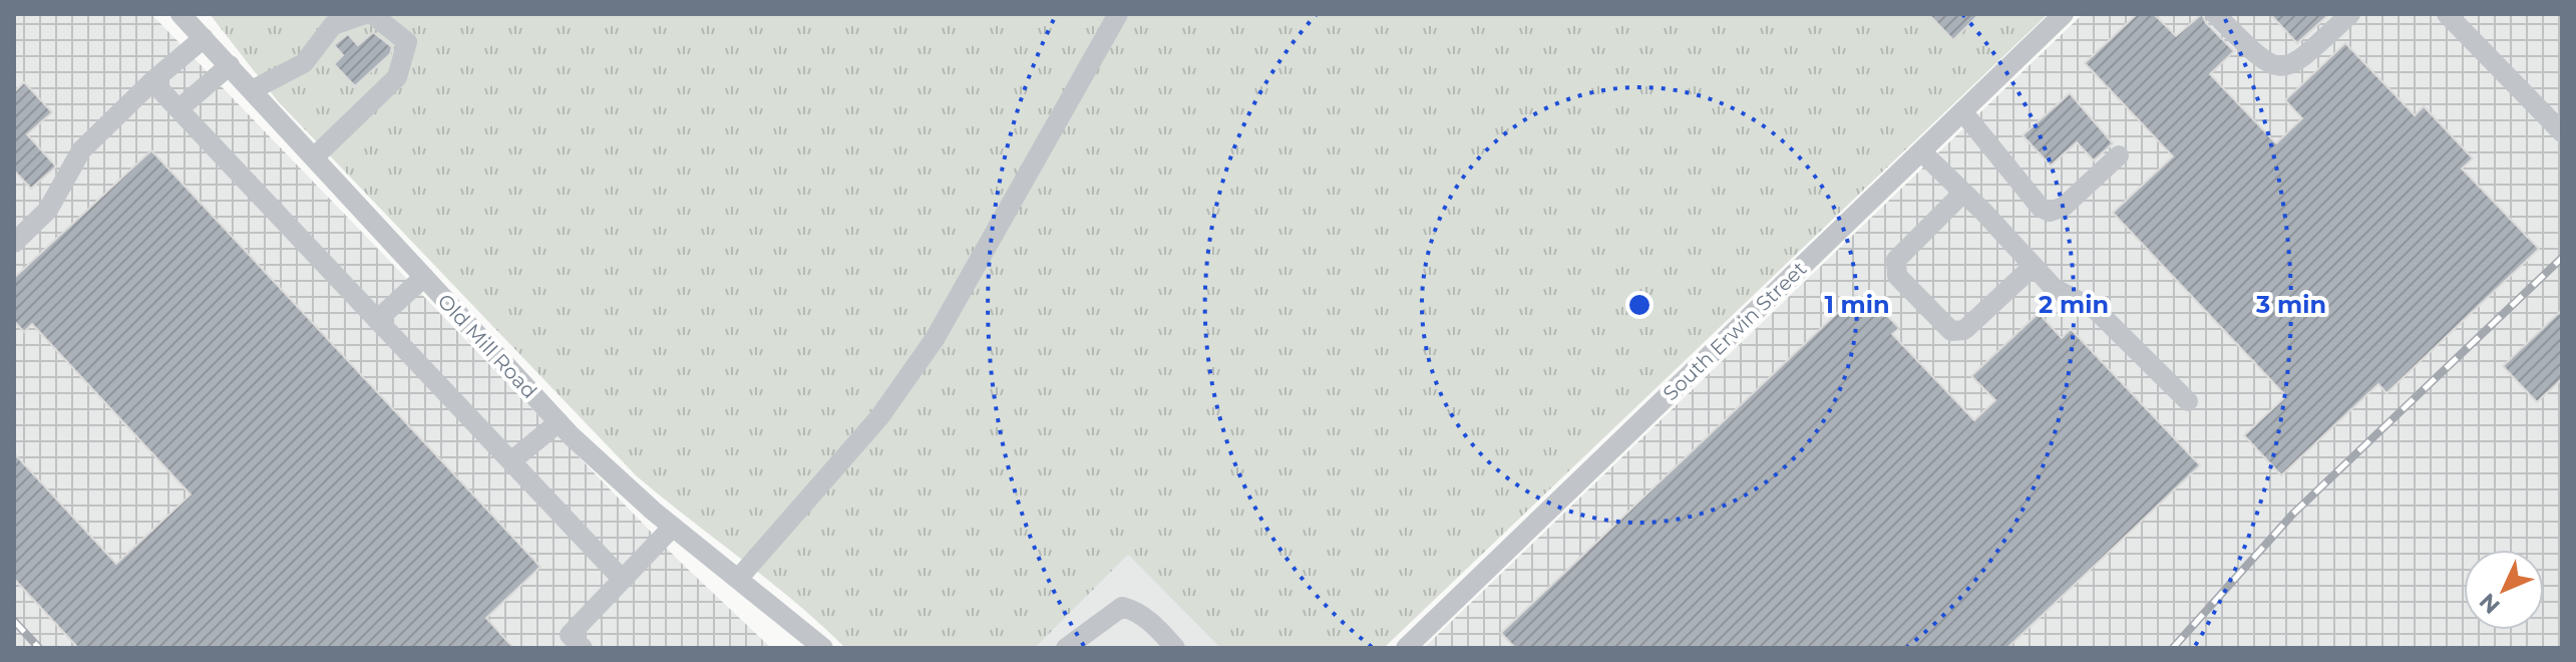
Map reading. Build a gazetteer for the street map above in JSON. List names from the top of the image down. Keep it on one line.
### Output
{"streets":{"street":["South Erwin Street","Old Mill Road"]},"north":"bottom left","rings":["1 min","2 min","3 min"]}
